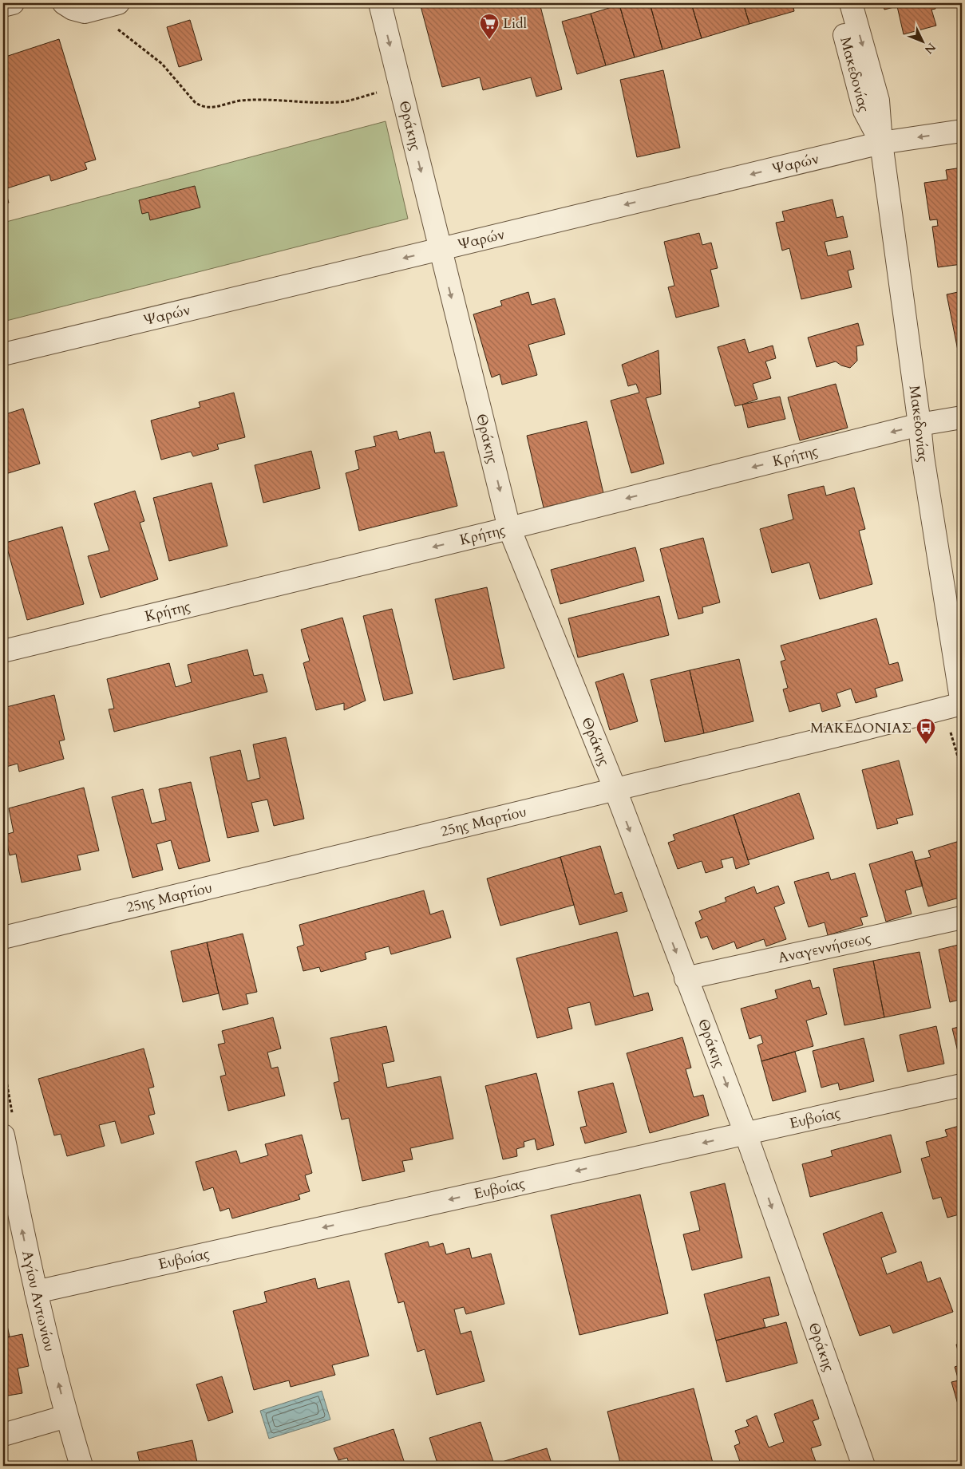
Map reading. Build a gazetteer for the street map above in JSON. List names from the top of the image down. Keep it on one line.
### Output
{"streets":{"street":["Μακεδονίας","Θράκης","Ψαρών","Κρήτης","25ης Μαρτίου","Αναγεννήσεως","Ευβοίας","Αγίου Αντωνίου"]},"crossings":[["Μακεδονίας","Ψαρών"],["Μακεδονίας","Κρήτης"],["Μακεδονίας","25ης Μαρτίου"],["Θράκης","Ψαρών"],["Θράκης","Κρήτης"],["Θράκης","25ης Μαρτίου"],["Θράκης","Αναγεννήσεως"],["Θράκης","Ευβοίας"],["Ευβοίας","Αγίου Αντωνίου"]],"one_way":["Θράκης","Ψαρών","Κρήτης","Ευβοίας","Αγίου Αντωνίου"],"places":{"supermarket":["Lidl"],"bus stop":["ΜΑΚΕΔΟΝΙΑΣ"]},"north":"bottom right"}
